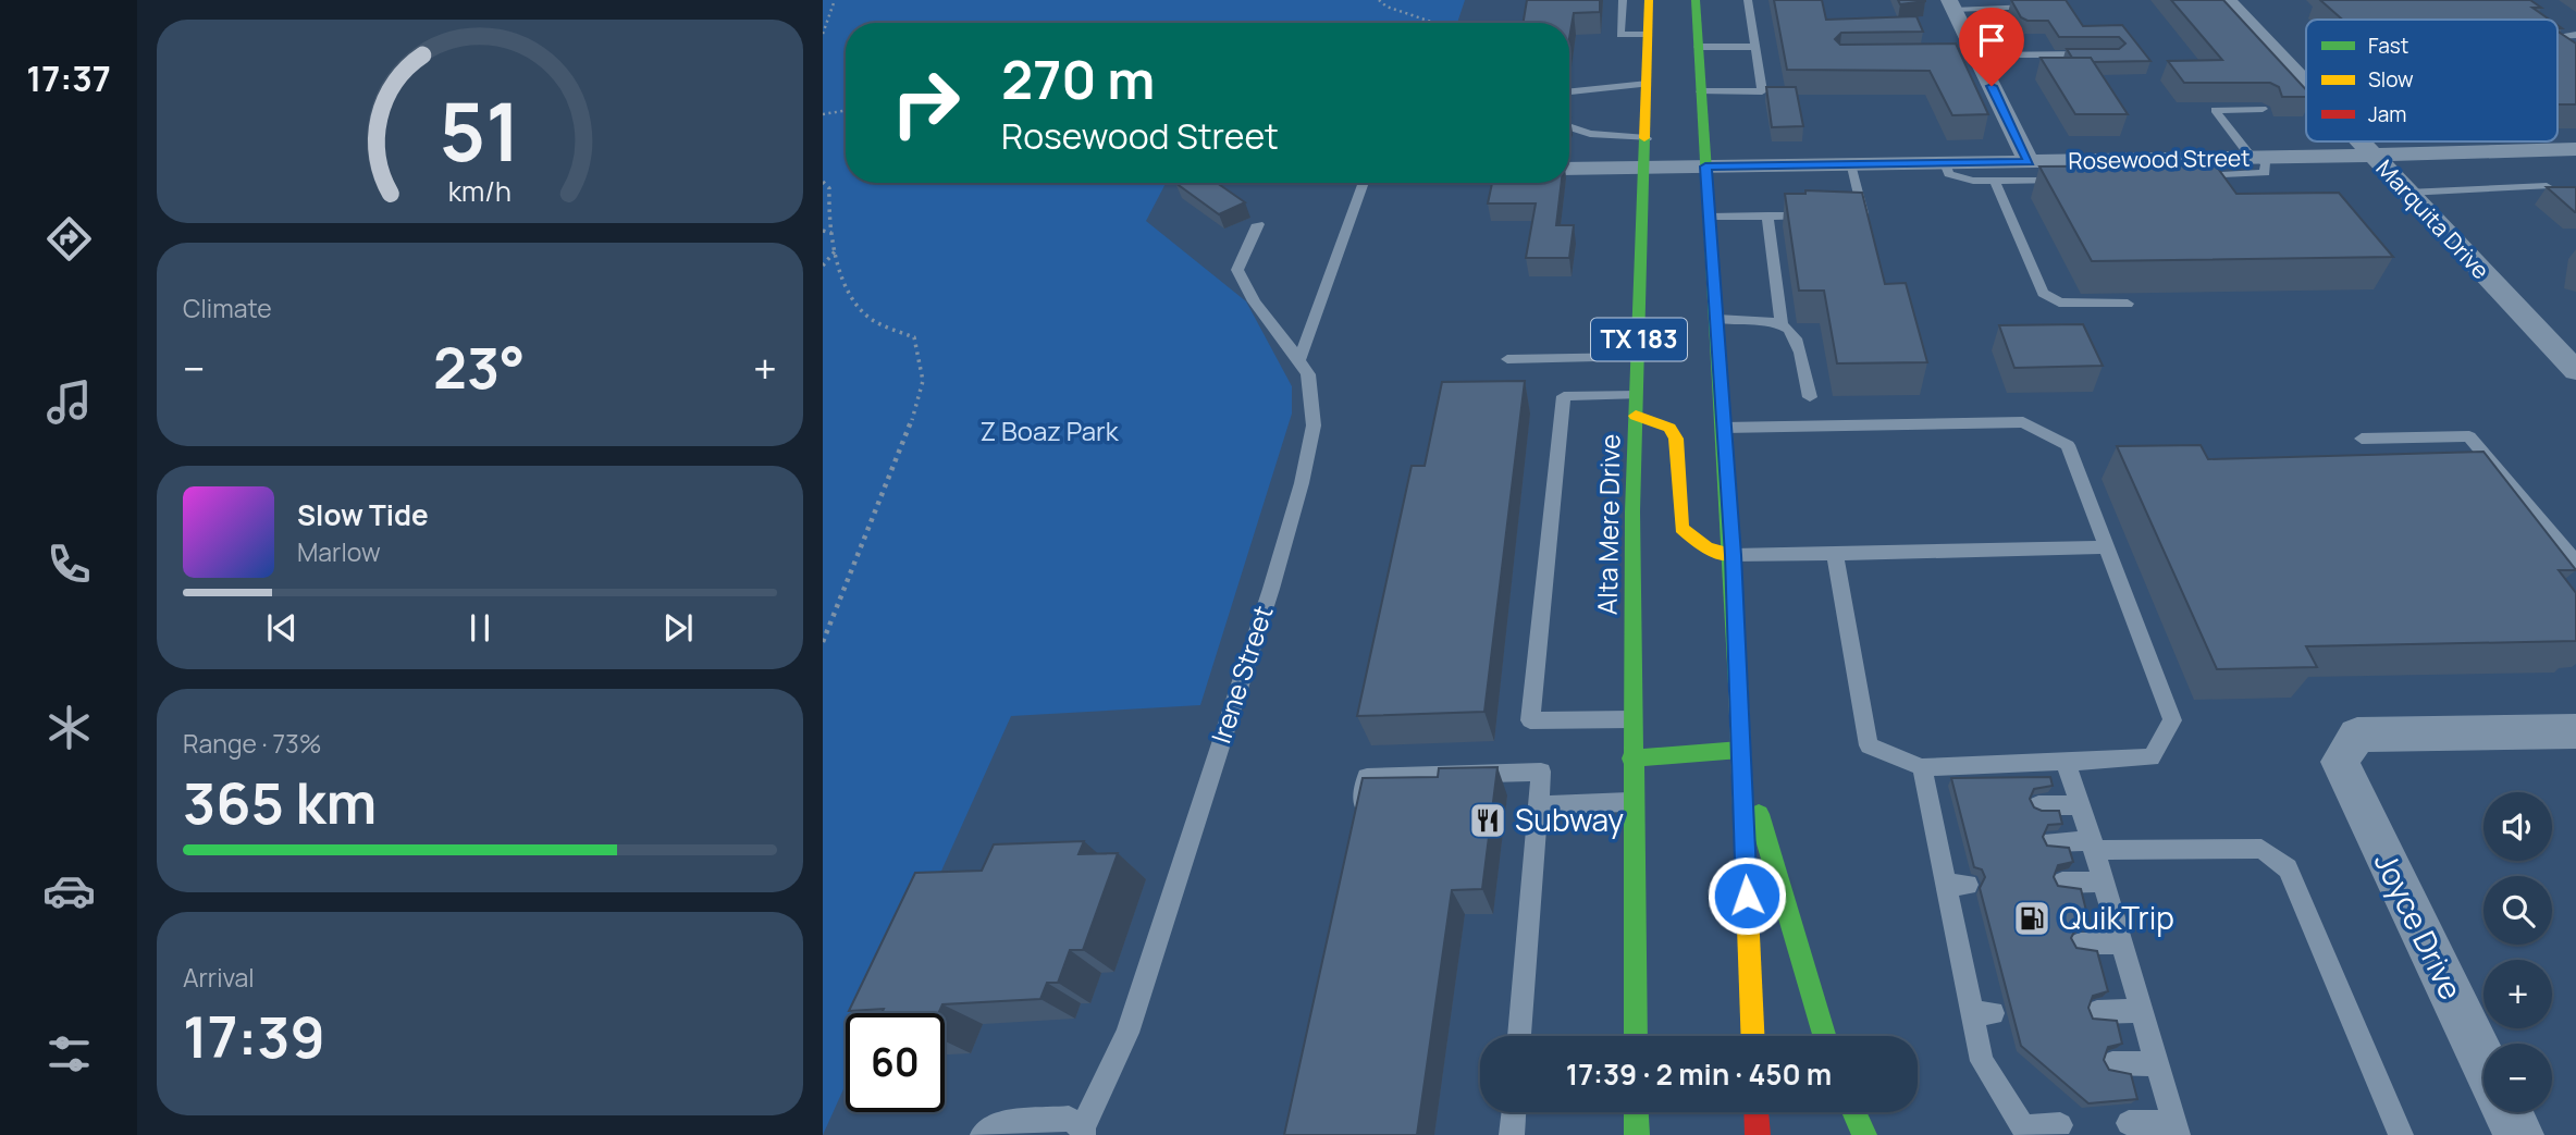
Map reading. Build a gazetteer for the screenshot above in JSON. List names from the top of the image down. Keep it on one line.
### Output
{"streets":{"main road":["TX 183","Alta Mere Drive"],"street":["Rosewood Street","Marquita Drive","Joyce Drive"],"lane":["Irene Street"]},"crossings":[["Rosewood Street","Marquita Drive"],["Rosewood Street","TX 183"],["Rosewood Street","Alta Mere Drive"]],"parks":["Z Boaz Park"],"places":{"restaurant":["Subway"],"fuel station":["QuikTrip"]},"legend":["Fast","Slow","Jam"],"page":{"tabs":"17:37","turn":["270 m","Rosewood Street"],"tile":["Climate",["Range · 73%","365 km"],["Arrival","17:39"]],"heat":["−","23°","+"],"song":["Slow Tide","Marlow"],"map_buttons":["+","−"],"limit":"60","trip":"17:39 · 2 min · 450 m","gauge":["51","km/h"]}}
